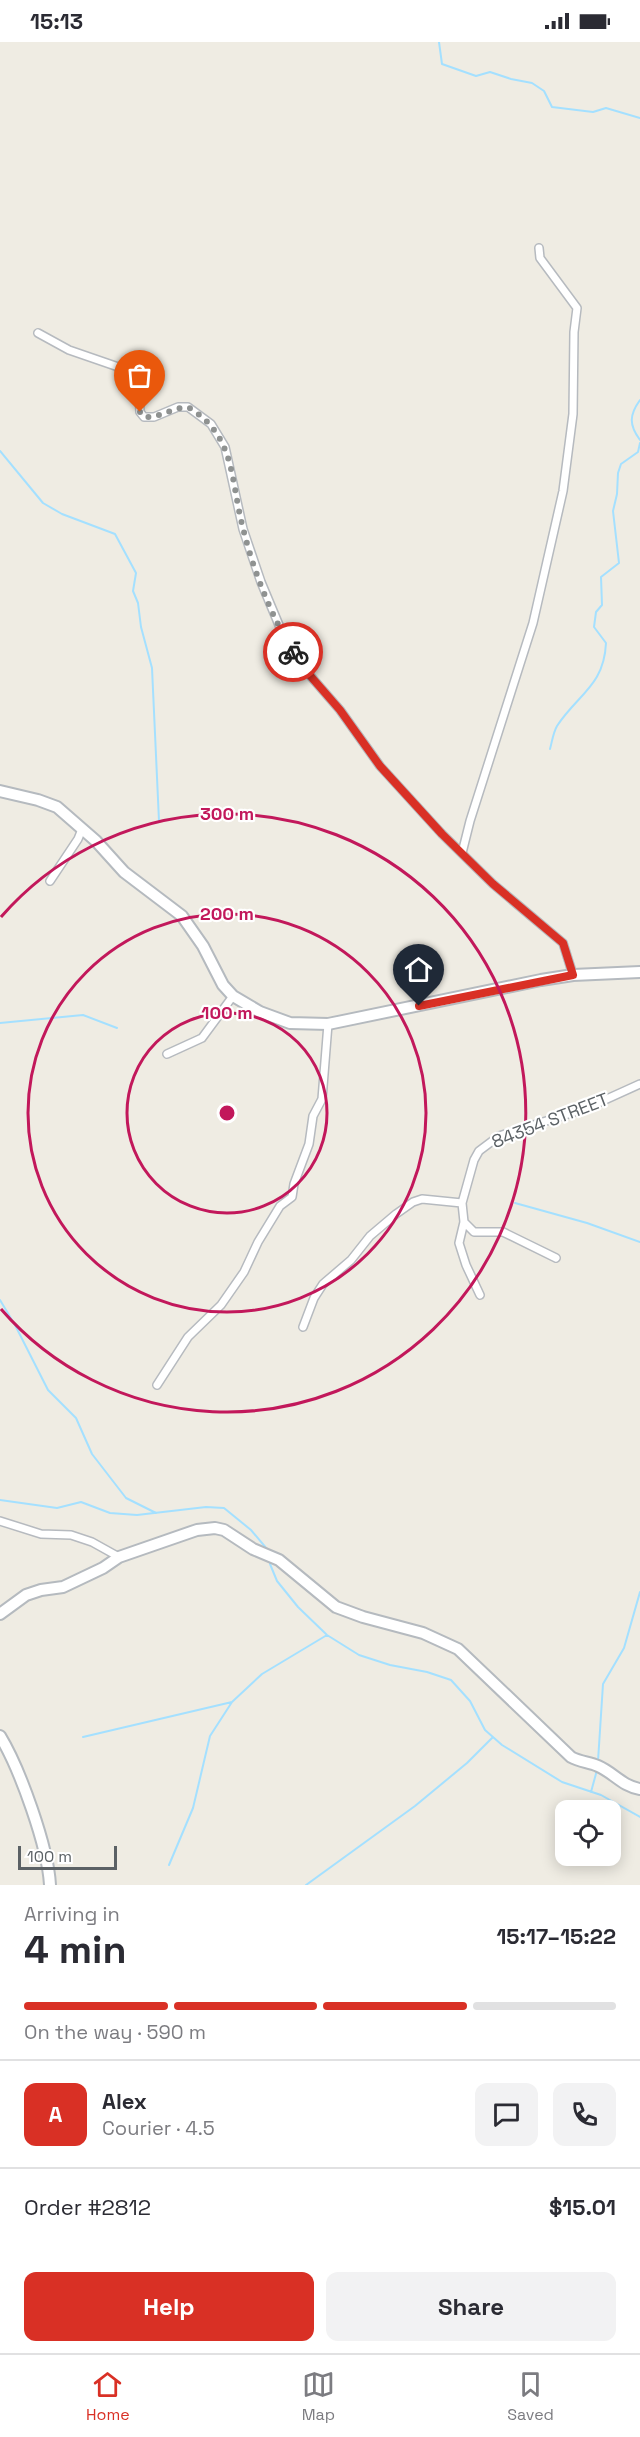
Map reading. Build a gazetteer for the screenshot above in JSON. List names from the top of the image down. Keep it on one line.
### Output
{"streets":{"street":["84354 STREET"]},"scale_bar":"100 m","page":{"status":"15:13","scale":"100 m","heading":["4 min","Arriving in","15:17–15:22"],"panel":["Alex","Courier · 4.5","Order #2812","$15.01"],"bar":"On the way · 590 m","round":"A","buttons":["Help","Share"],"tabs":["Home","Map","Saved"]},"rings":["300 m","200 m","100 m"]}
